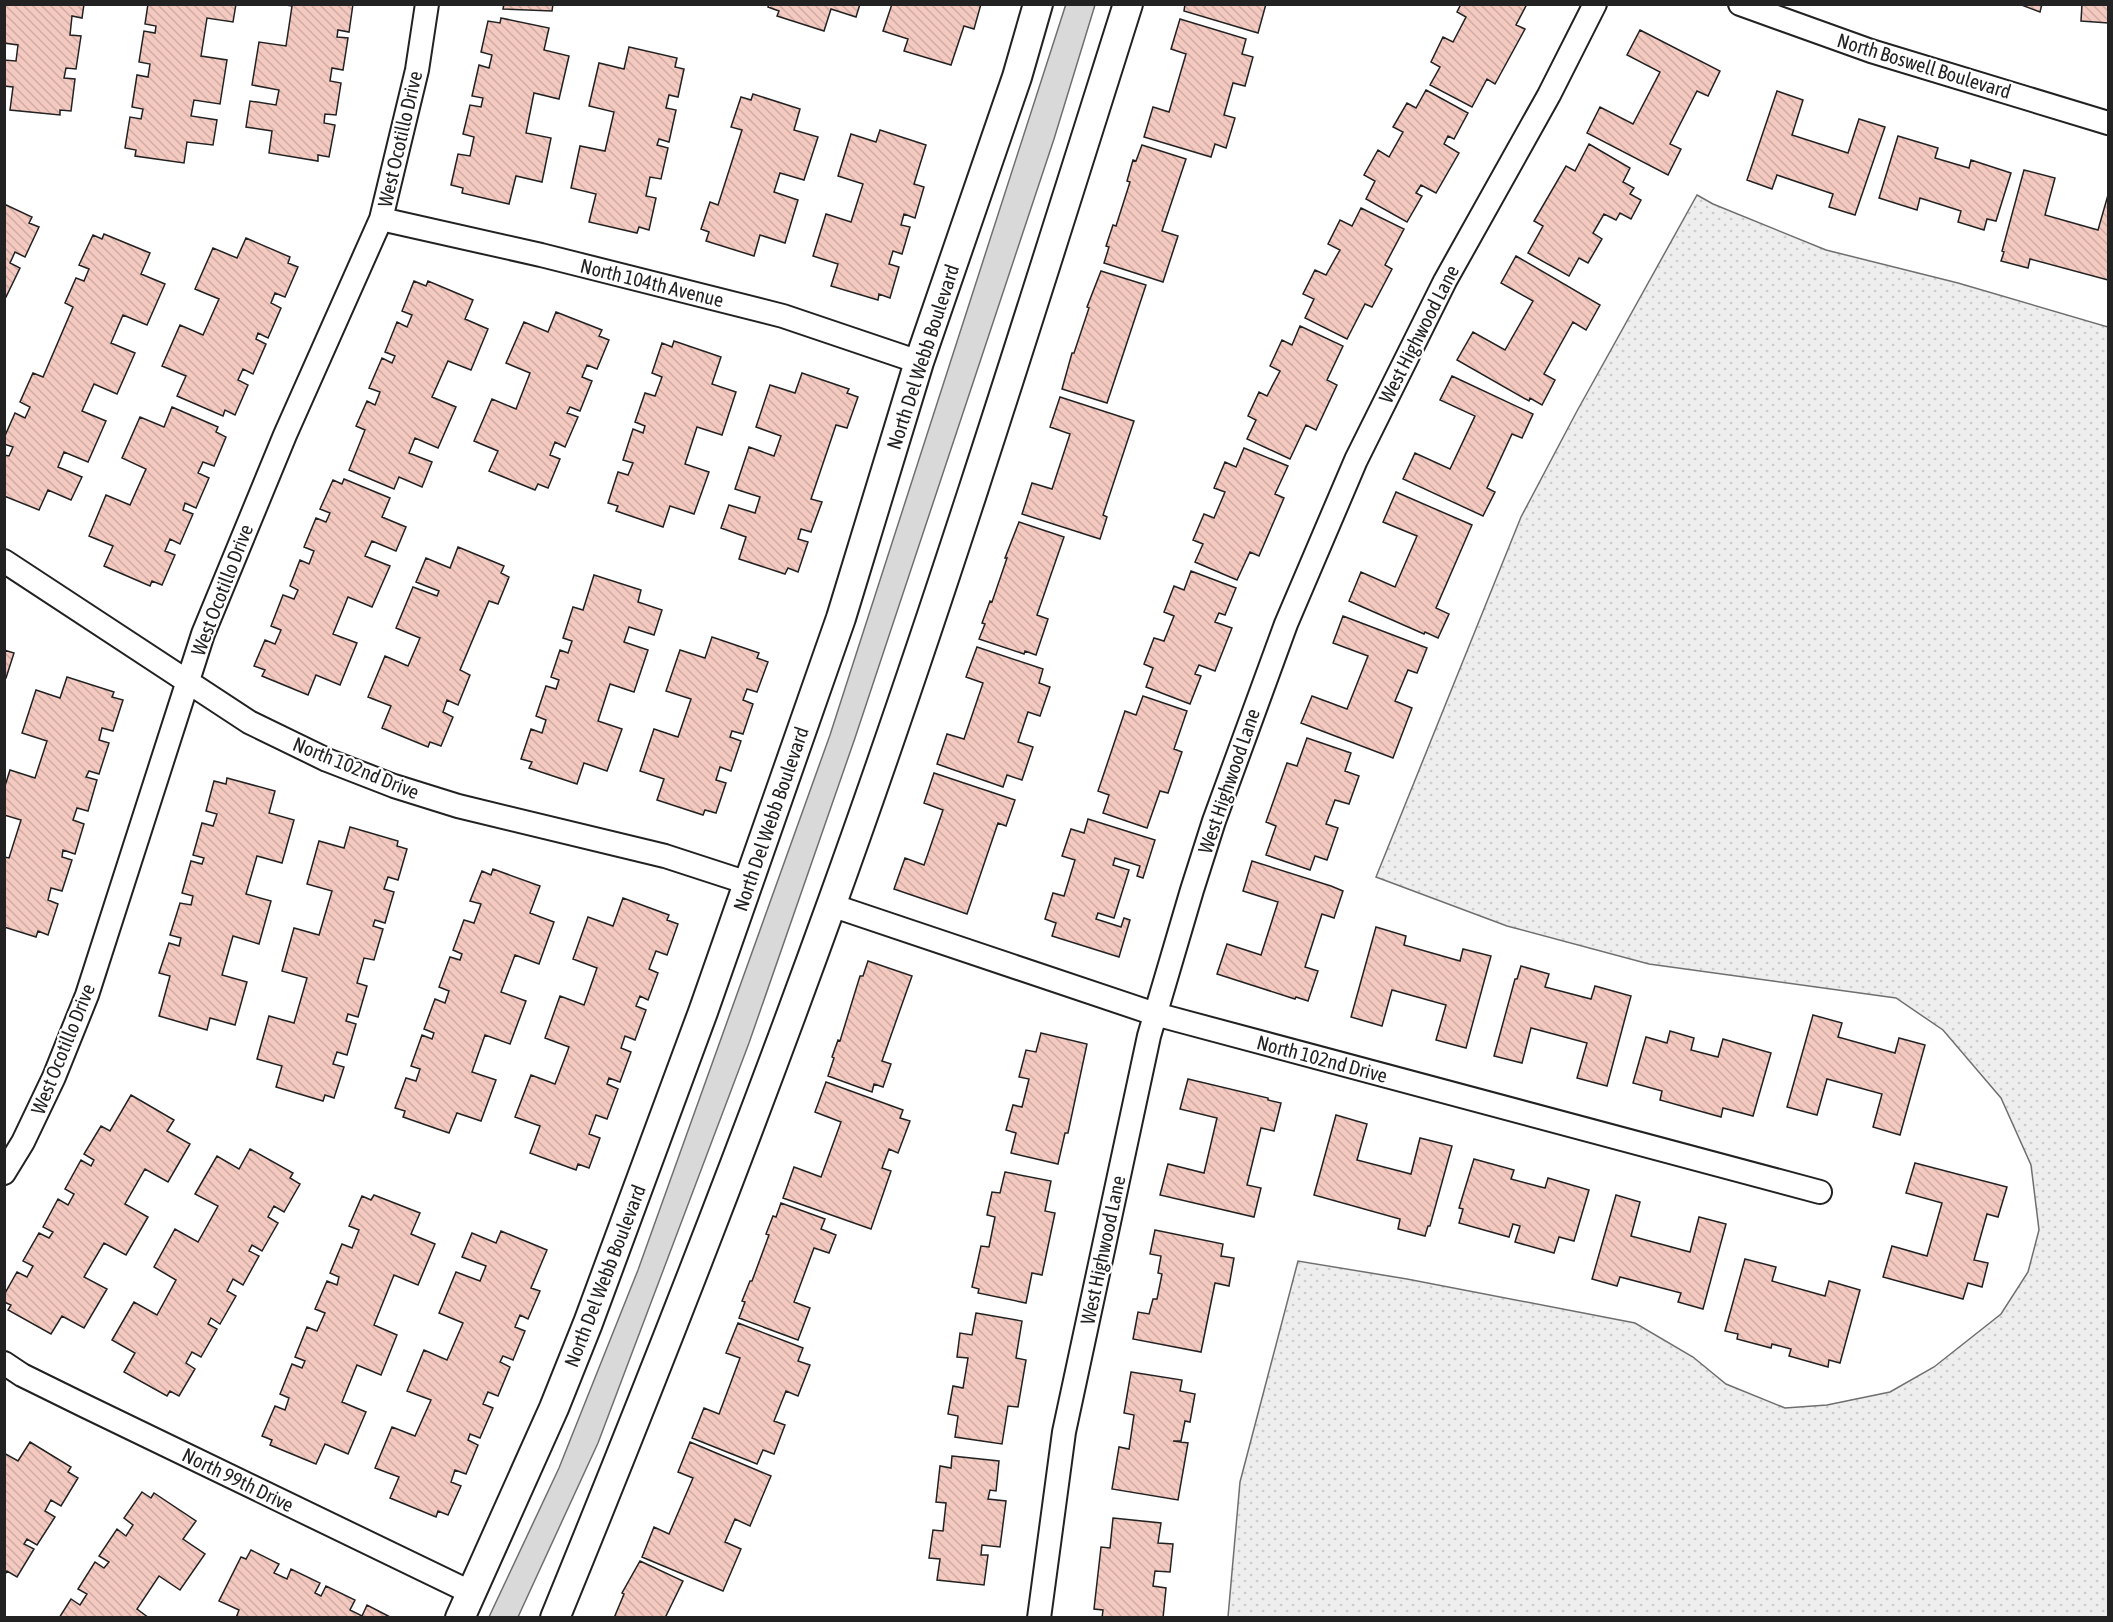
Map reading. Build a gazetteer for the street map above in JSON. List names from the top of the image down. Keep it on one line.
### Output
{"streets":{"street":["North Boswell Boulevard","West Ocotillo Drive","North 104th Avenue","West Highwood Lane","North Del Webb Boulevard","North 102nd Drive","North 99th Drive"]},"crossings":[["West Ocotillo Drive","North 104th Avenue"],["West Ocotillo Drive","North 102nd Drive"],["North 104th Avenue","North Del Webb Boulevard"],["West Highwood Lane","North 102nd Drive"],["North Del Webb Boulevard","North 102nd Drive"],["North Del Webb Boulevard","North 99th Drive"]]}
